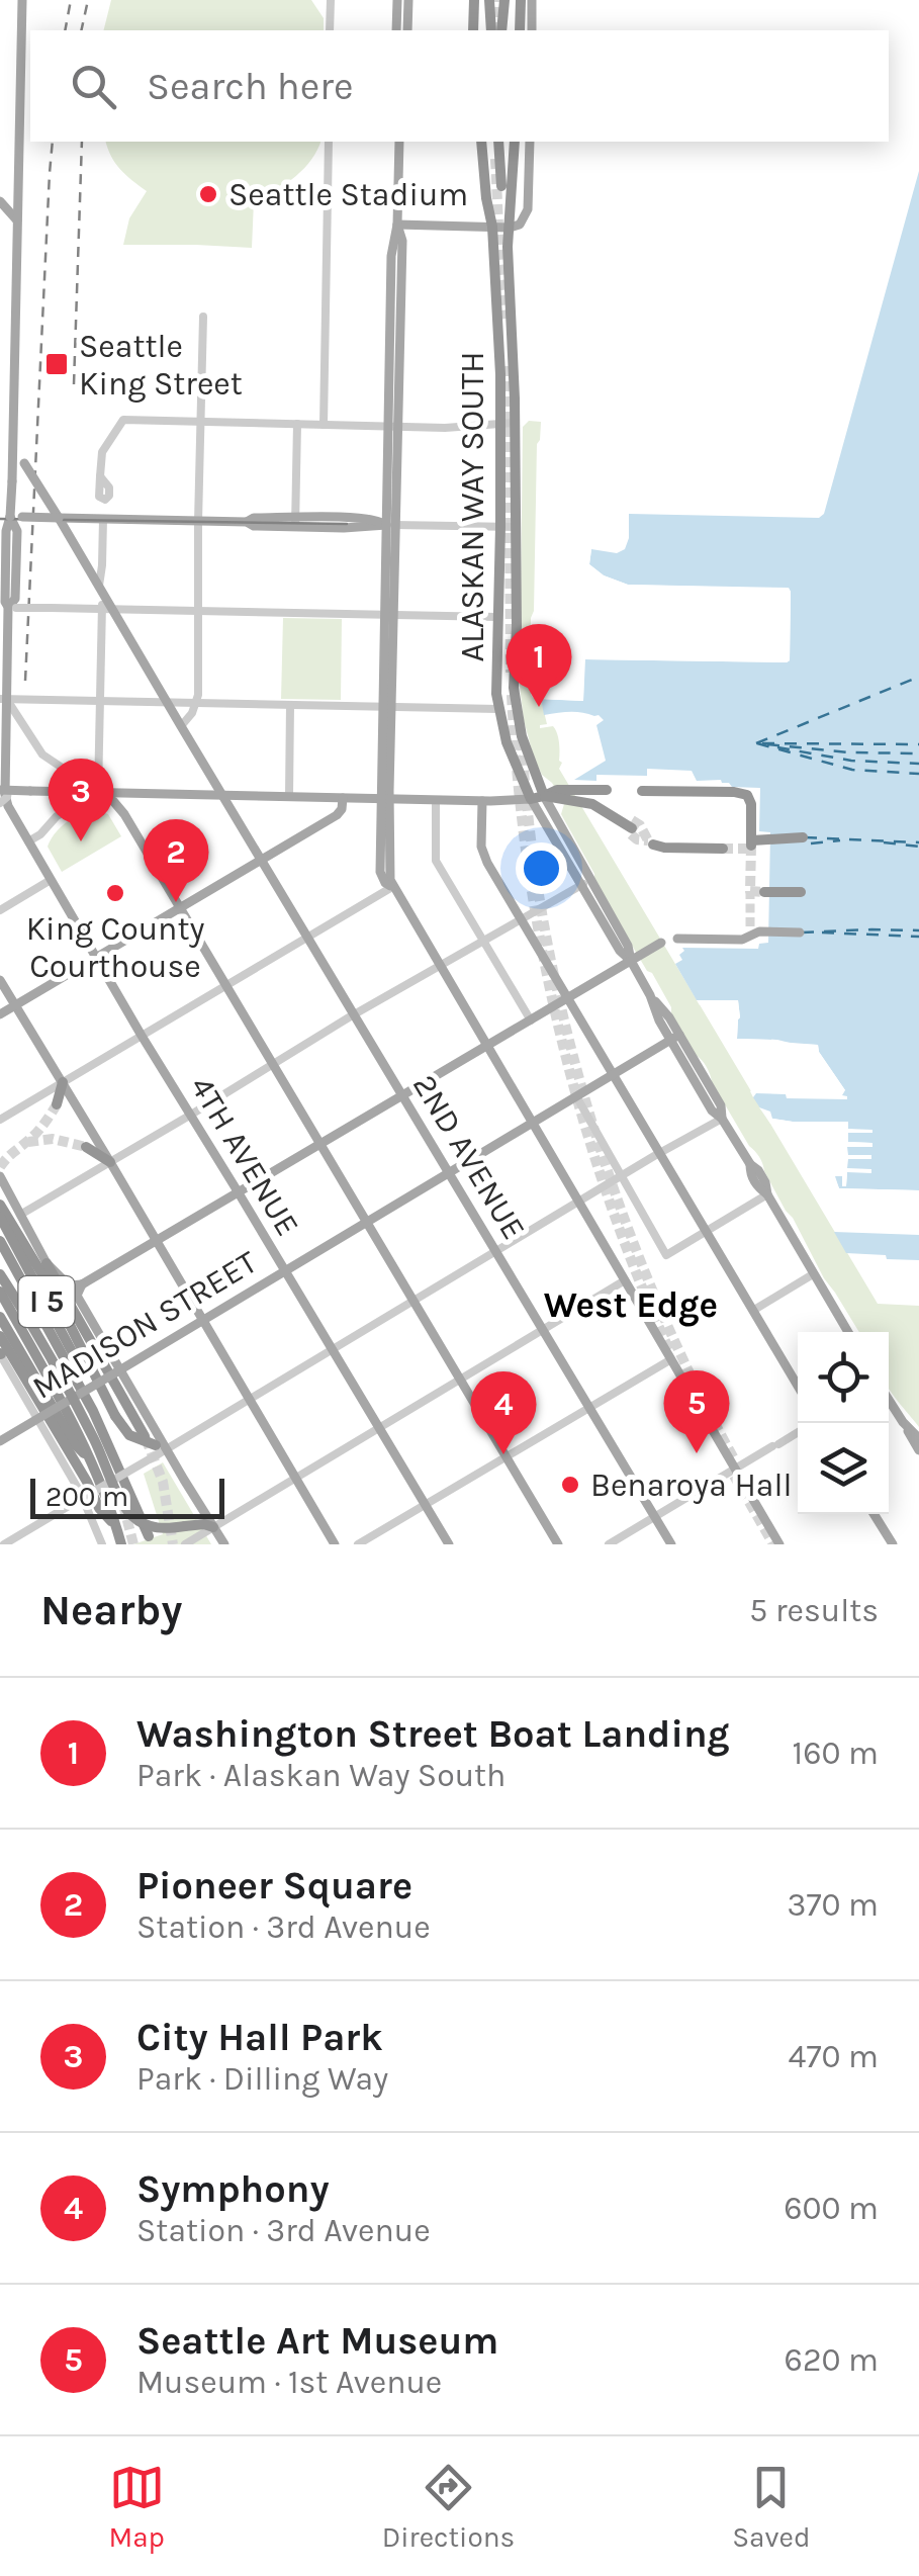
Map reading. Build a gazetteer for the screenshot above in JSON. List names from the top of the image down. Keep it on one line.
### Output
{"streets":{"highway":["ALASKAN WAY SOUTH","I 5"],"main road":["4TH AVENUE","2ND AVENUE","MADISON STREET"]},"crossings":[["4TH AVENUE","MADISON STREET"],["2ND AVENUE","MADISON STREET"]],"districts":["West Edge"],"places":{"other":["Seattle Stadium","King County Courthouse","Benaroya Hall"],"transit":["Seattle King Street"]},"scale_bar":"200 m","page":{"search":"Search here","pins":["1","3","2","5","4"],"scale":"200 m","heading":["Nearby","5 results"],"list":[{"mark":"1","name":"Washington Street Boat Landing","note":"Park · Alaskan Way South","value":"160 m"},{"mark":"2","name":"Pioneer Square","note":"Station · 3rd Avenue","value":"370 m"},{"mark":"3","name":"City Hall Park","note":"Park · Dilling Way","value":"470 m"},{"mark":"4","name":"Symphony","note":"Station · 3rd Avenue","value":"600 m"},{"mark":"5","name":"Seattle Art Museum","note":"Museum · 1st Avenue","value":"620 m"}],"nav":["Map","Directions","Saved"]}}
